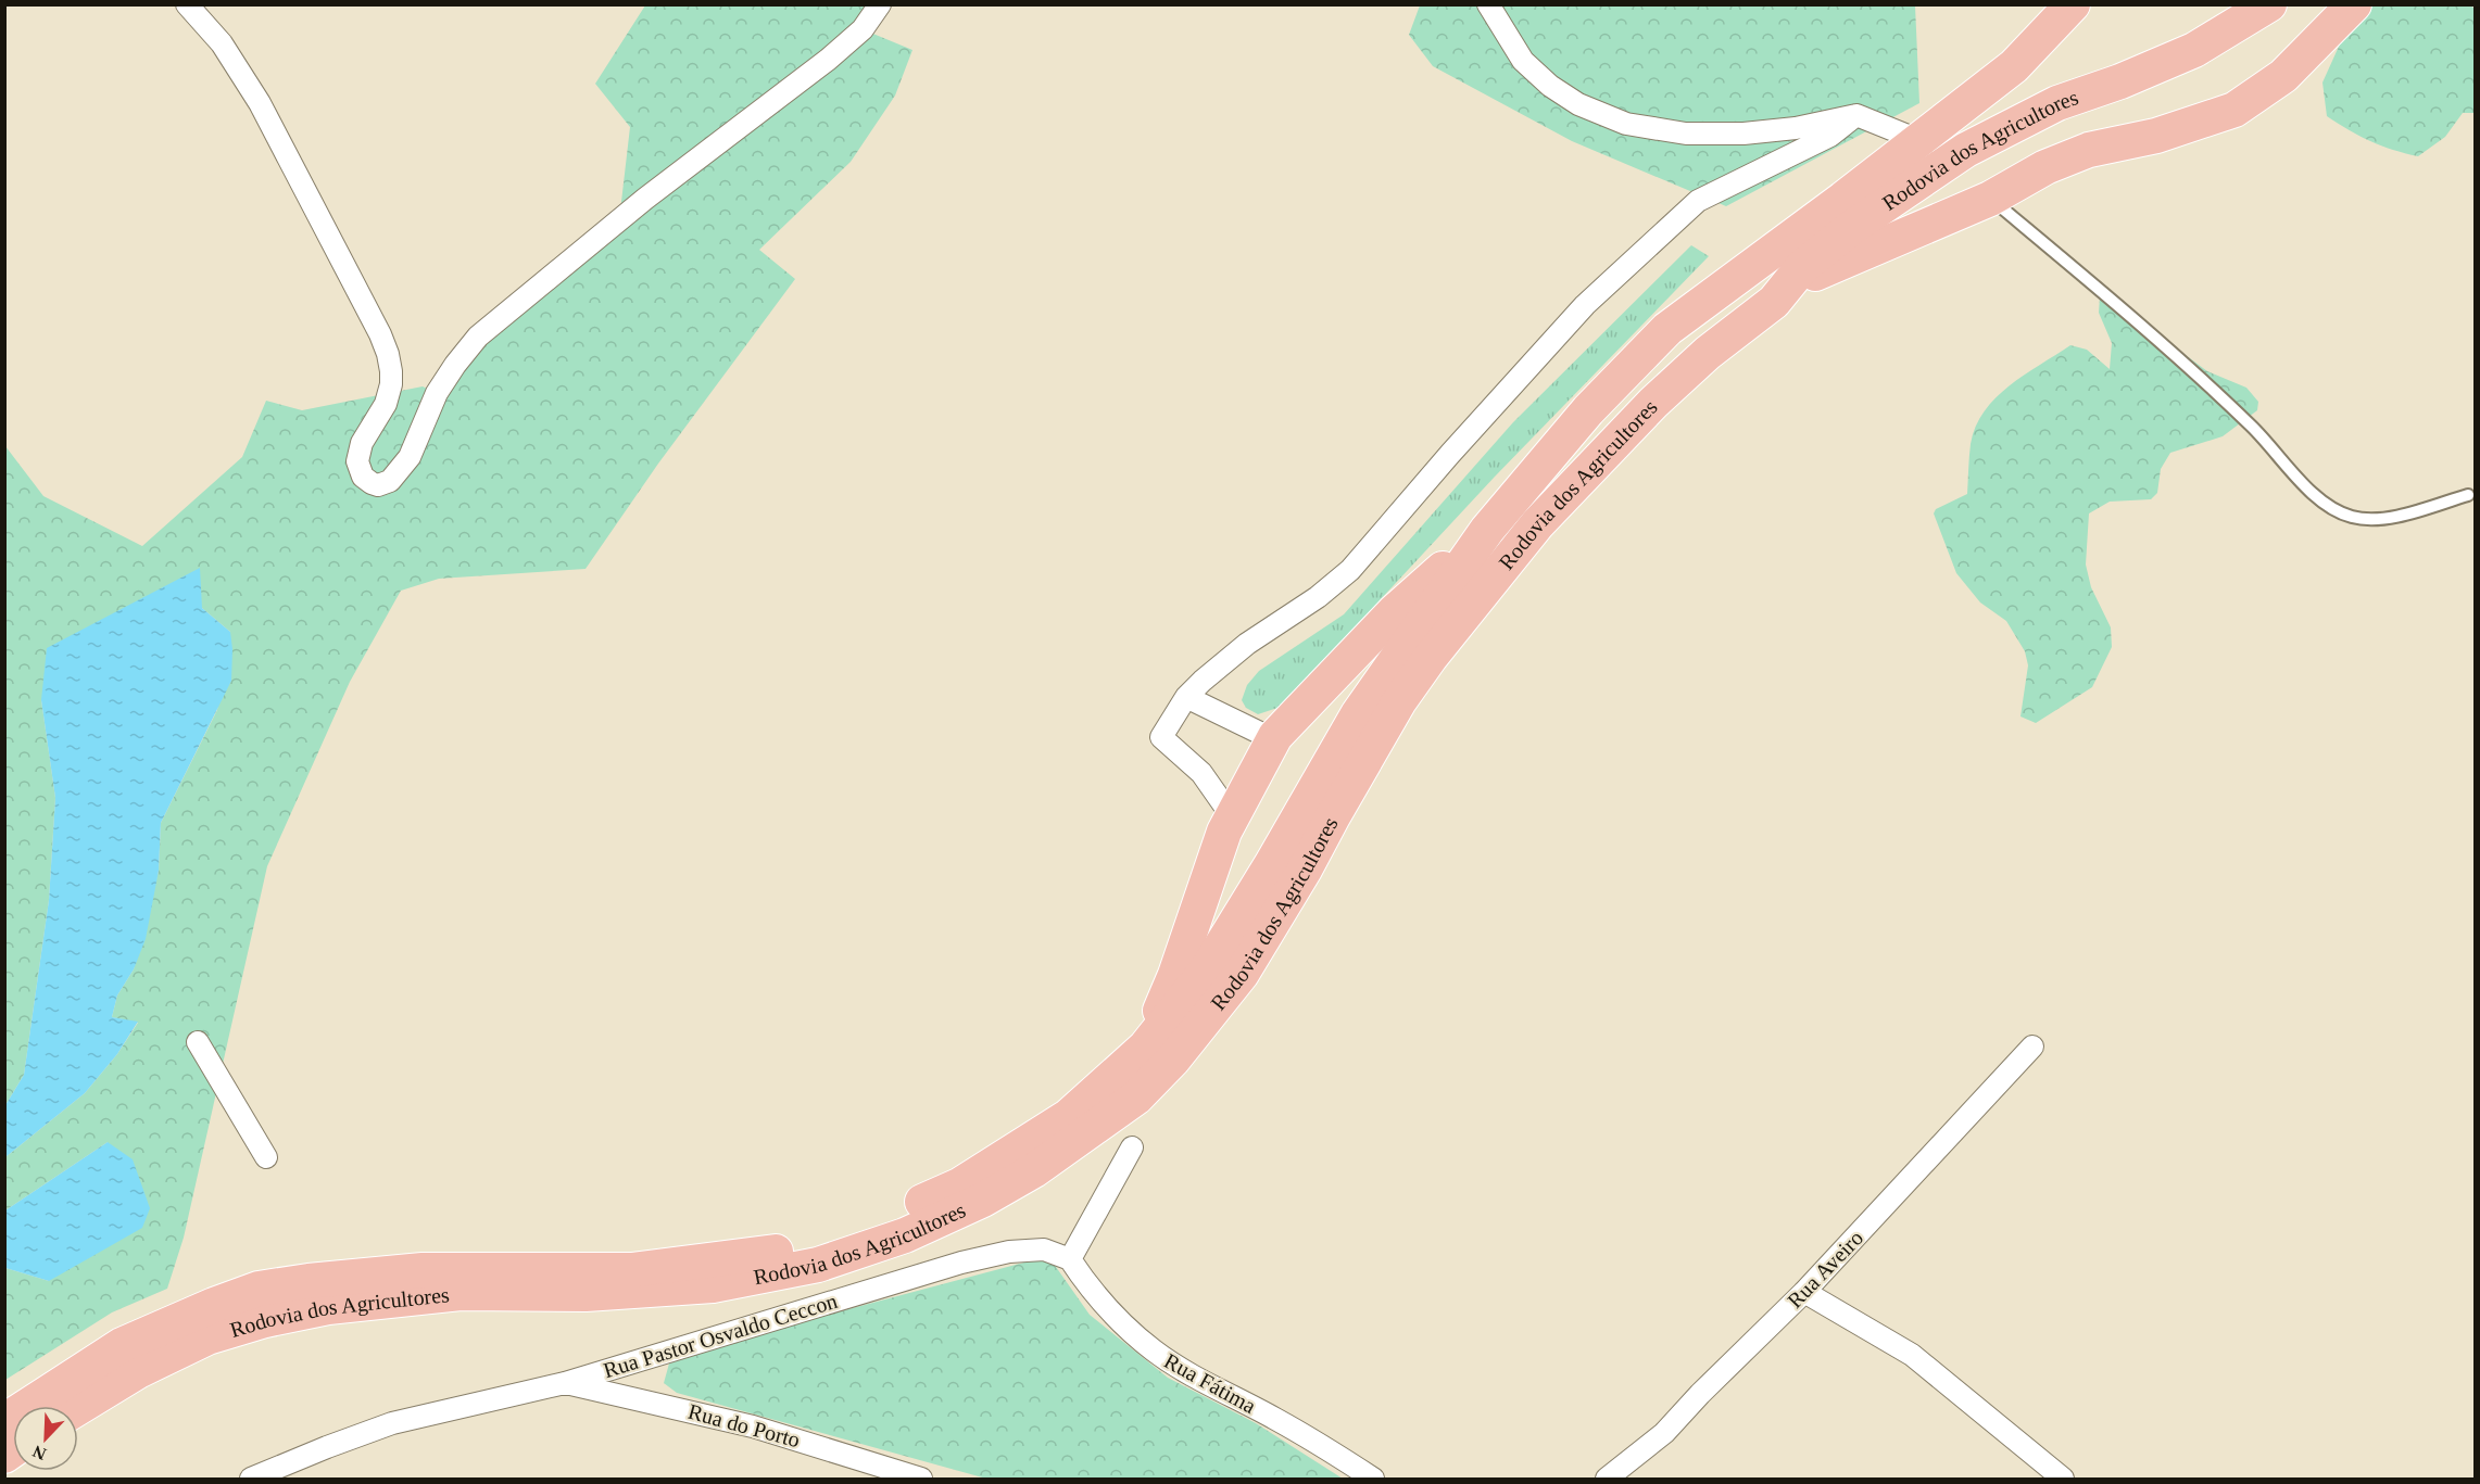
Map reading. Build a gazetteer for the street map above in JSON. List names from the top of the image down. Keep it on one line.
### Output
{"streets":{"main road":["Rodovia dos Agricultores"],"street":["Rua Aveiro","Rua Pastor Osvaldo Ceccon","Rua Fátima","Rua do Porto"]},"crossings":[["Rua Pastor Osvaldo Ceccon","Rua Fátima"],["Rua Pastor Osvaldo Ceccon","Rua do Porto"]],"north":"bottom left"}
